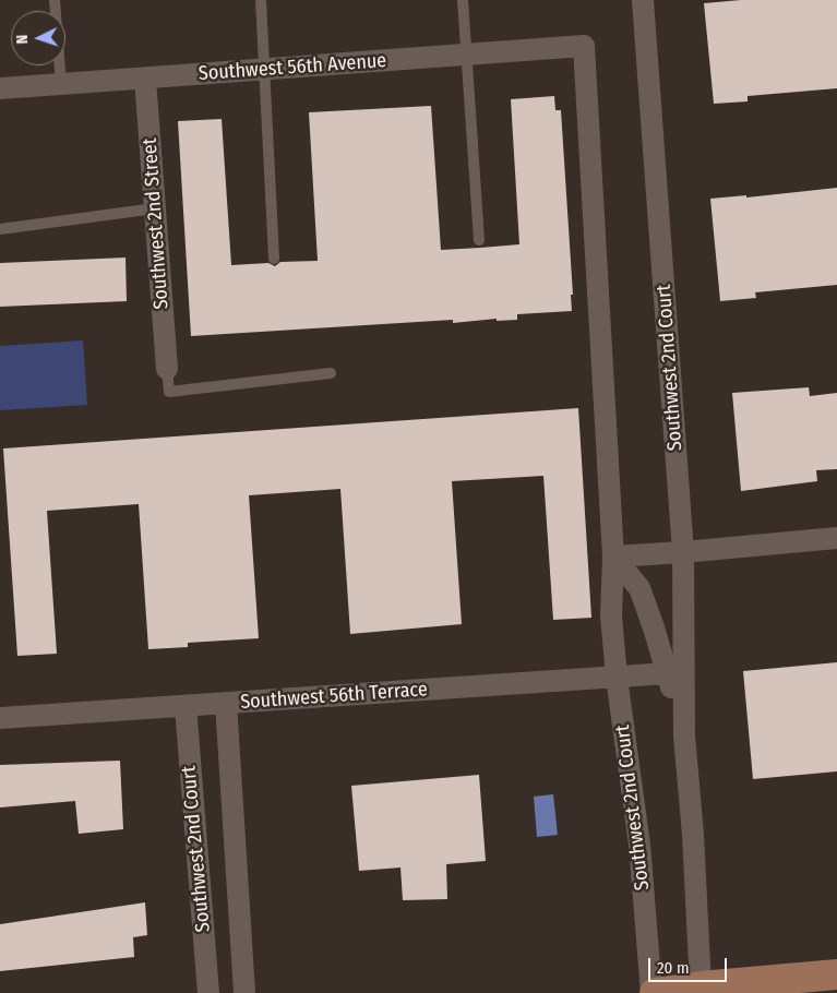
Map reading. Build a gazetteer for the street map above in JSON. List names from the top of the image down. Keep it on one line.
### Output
{"streets":{"street":["Southwest 56th Avenue","Southwest 2nd Street","Southwest 2nd Court","Southwest 56th Terrace"]},"crossings":[["Southwest 56th Avenue","Southwest 2nd Street"],["Southwest 56th Avenue","Southwest 2nd Court"],["Southwest 2nd Court","Southwest 56th Terrace"]],"scale_bar":"20 m","north":"left"}
